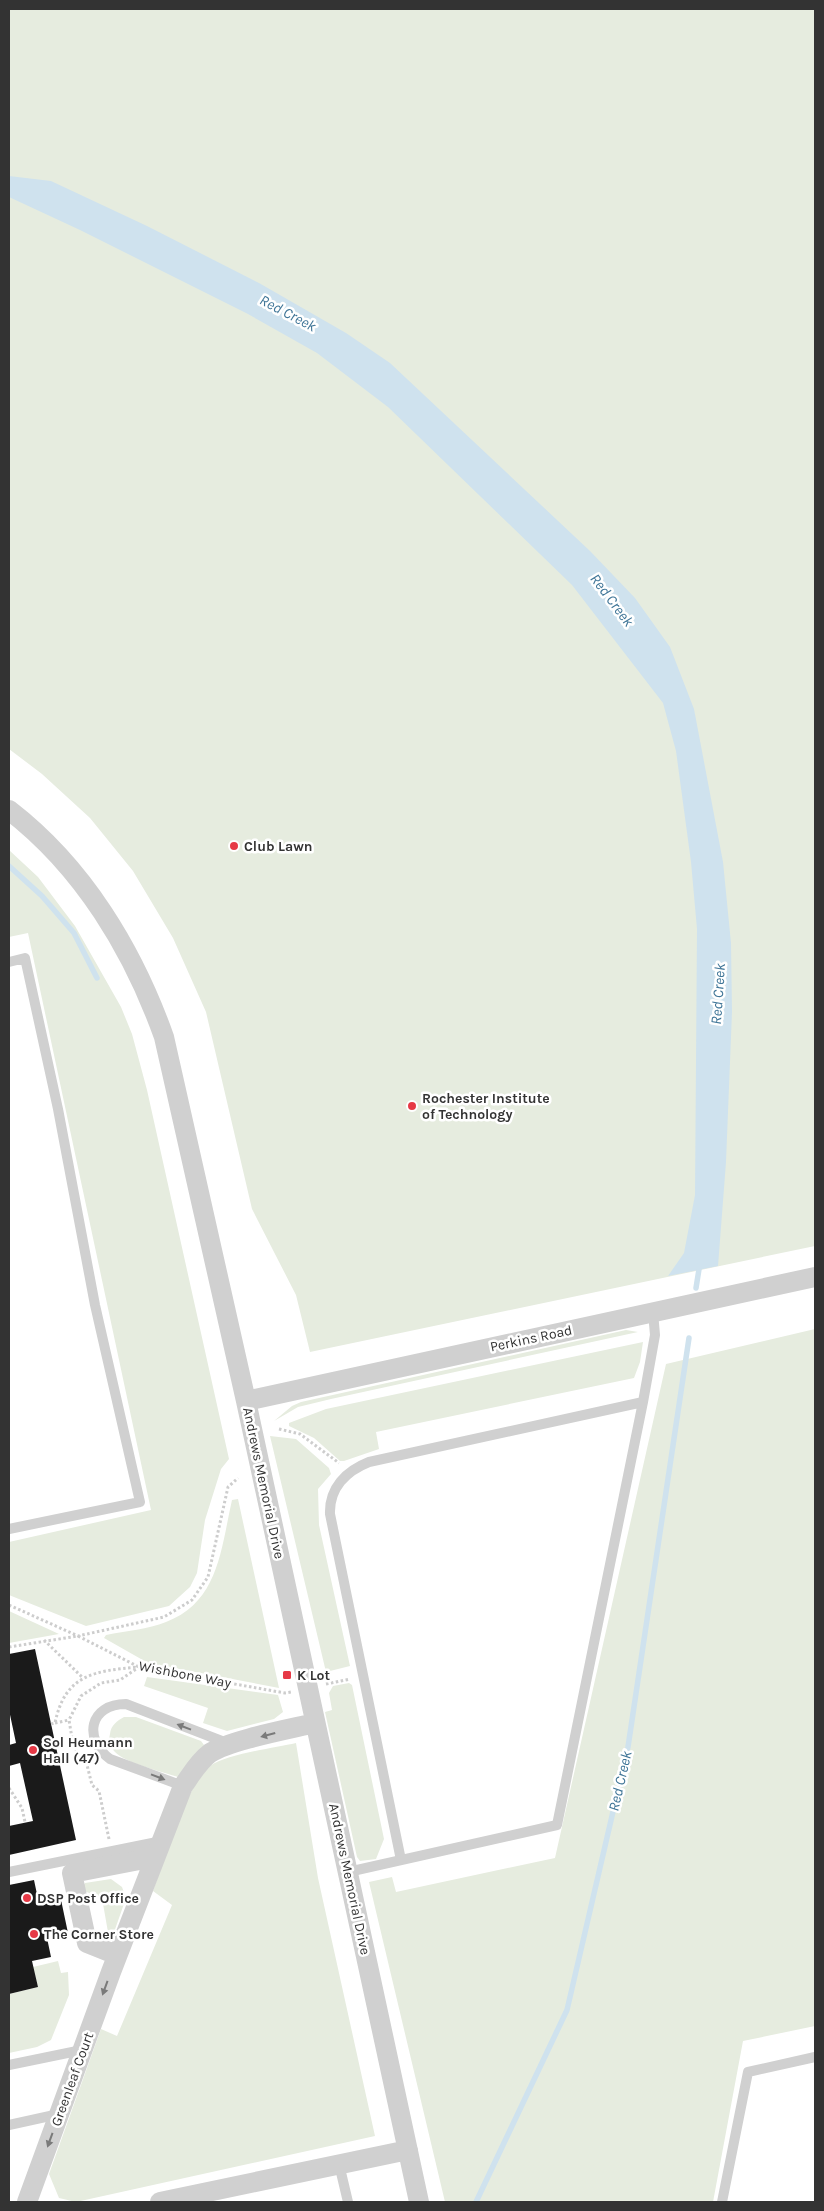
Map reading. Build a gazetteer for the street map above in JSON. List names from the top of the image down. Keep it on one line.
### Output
{"streets":{"street":["Perkins Road","Andrews Memorial Drive","Greenleaf Court"],"path":["Wishbone Way"]},"crossings":[["Perkins Road","Andrews Memorial Drive"],["Andrews Memorial Drive","Greenleaf Court"]],"one_way":["Greenleaf Court"],"water":["Red Creek"],"places":{"other":["Club Lawn","Rochester Institute of Technology","Sol Heumann Hall (47)","DSP Post Office","The Corner Store"],"transit":["K Lot"]}}
